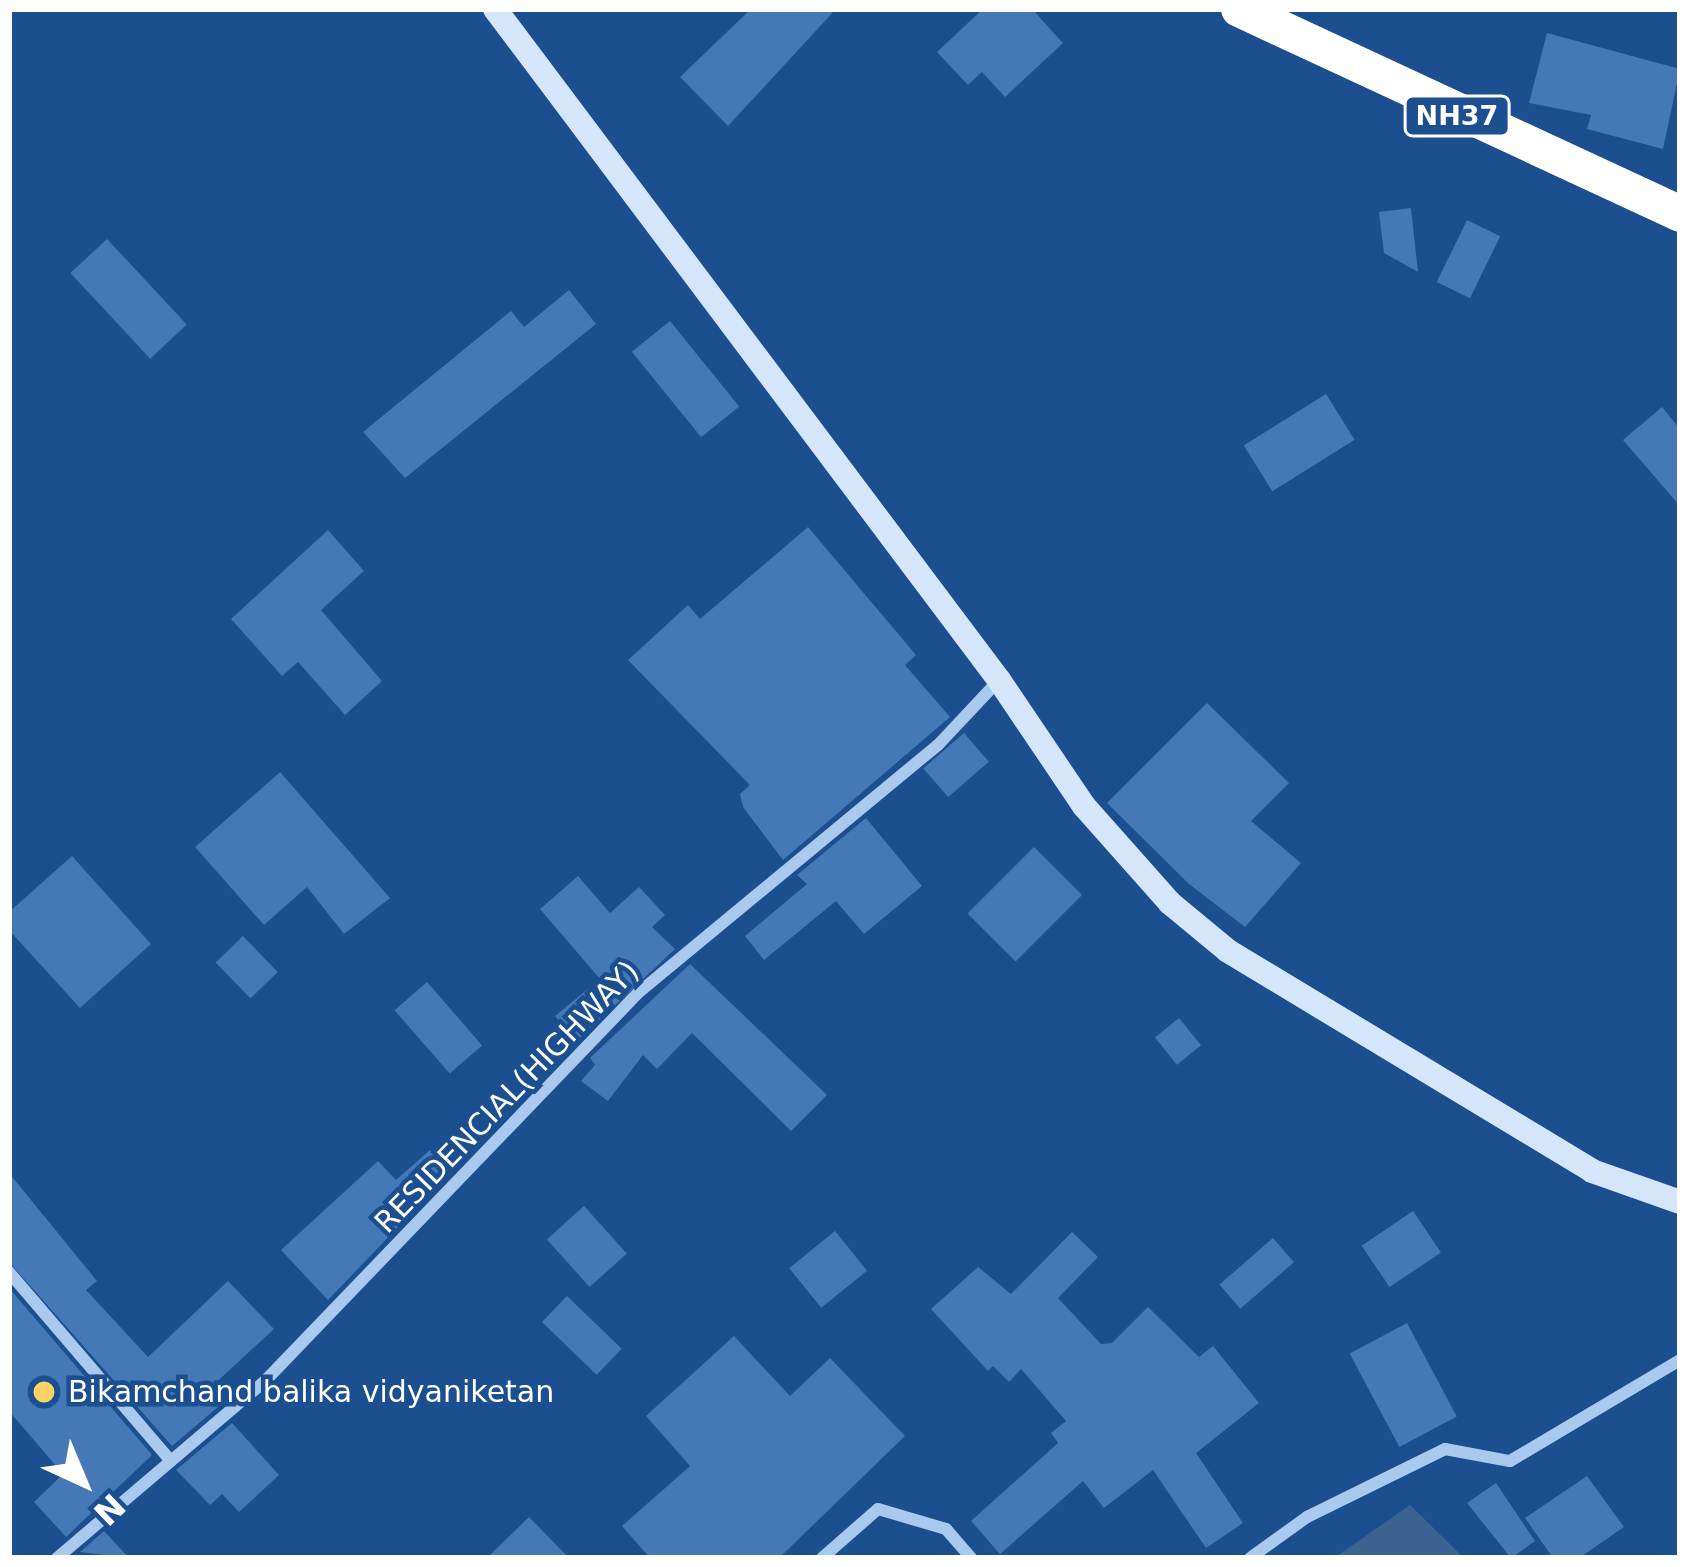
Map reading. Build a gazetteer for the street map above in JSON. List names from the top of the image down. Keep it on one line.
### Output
{"streets":{"highway":["NH37"],"street":["RESIDENCIAL(HIGHWAY)"]},"places":["Bikamchand balika vidyaniketan"],"north":"bottom right"}
